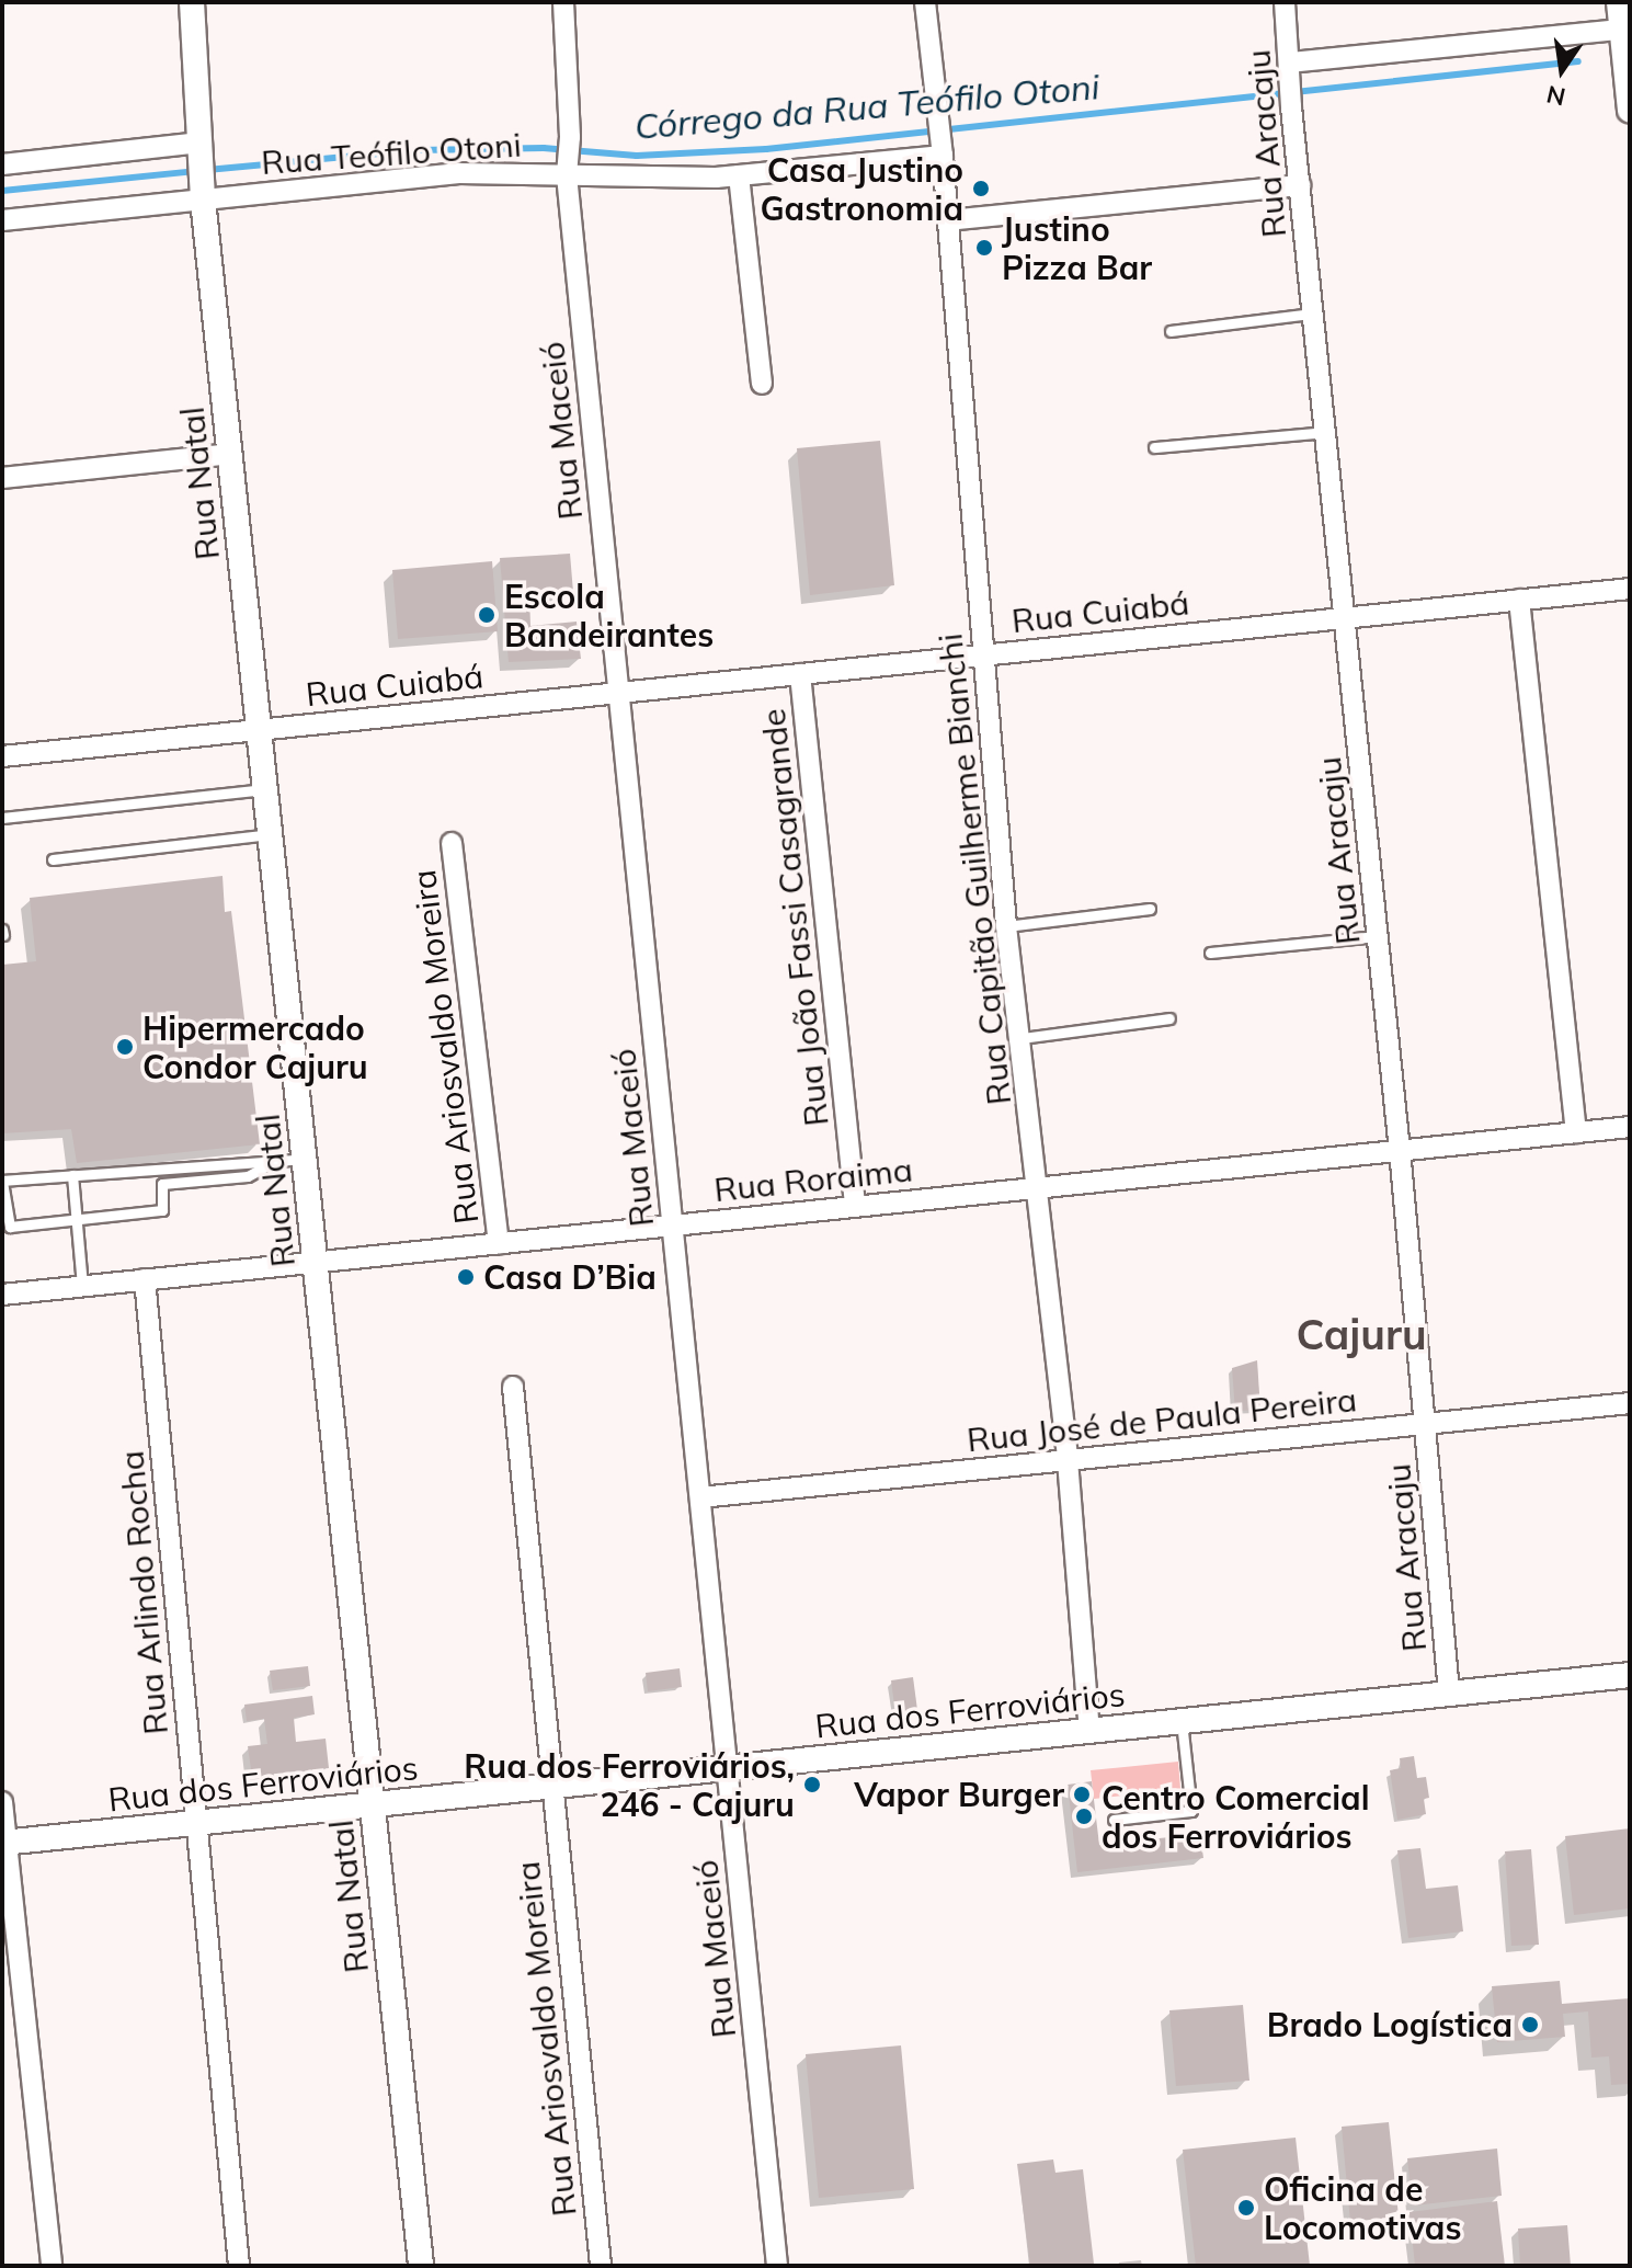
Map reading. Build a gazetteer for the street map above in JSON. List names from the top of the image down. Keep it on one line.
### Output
{"streets":{"street":["Rua Aracaju","Rua Teófilo Otoni","Rua Maceió","Rua Natal","Rua Cuiabá","Rua Capitão Guilherme Bianchi","Rua João Fassi Casagrande","Rua Ariosvaldo Moreira","Rua Roraima","Rua José de Paula Pereira","Rua Arlindo Rocha","Rua dos Ferroviários"]},"crossings":[["Rua Aracaju","Rua Cuiabá"],["Rua Aracaju","Rua Roraima"],["Rua Aracaju","Rua José de Paula Pereira"],["Rua Aracaju","Rua dos Ferroviários"],["Rua Teófilo Otoni","Rua Maceió"],["Rua Teófilo Otoni","Rua Natal"],["Rua Teófilo Otoni","Rua Capitão Guilherme Bianchi"],["Rua Maceió","Rua Cuiabá"],["Rua Maceió","Rua Roraima"],["Rua Maceió","Rua José de Paula Pereira"],["Rua Maceió","Rua dos Ferroviários"],["Rua Natal","Rua Cuiabá"],["Rua Natal","Rua Roraima"],["Rua Natal","Rua dos Ferroviários"],["Rua Cuiabá","Rua Capitão Guilherme Bianchi"],["Rua Cuiabá","Rua João Fassi Casagrande"],["Rua Capitão Guilherme Bianchi","Rua Roraima"],["Rua Capitão Guilherme Bianchi","Rua José de Paula Pereira"],["Rua Capitão Guilherme Bianchi","Rua dos Ferroviários"],["Rua João Fassi Casagrande","Rua Roraima"],["Rua Ariosvaldo Moreira","Rua Roraima"],["Rua Ariosvaldo Moreira","Rua dos Ferroviários"],["Rua Roraima","Rua Arlindo Rocha"],["Rua Arlindo Rocha","Rua dos Ferroviários"]],"districts":["Cajuru"],"water":["Córrego da Rua Teófilo Otoni"],"places":["Casa Justino Gastronomia","Justino Pizza Bar","Escola Bandeirantes","Hipermercado Condor Cajuru","Casa D’Bia","Rua dos Ferroviários, 246 - Cajuru","Vapor Burger","Centro Comercial dos Ferroviários","Brado Logística","Oficina de Locomotivas"],"north":"bottom"}
